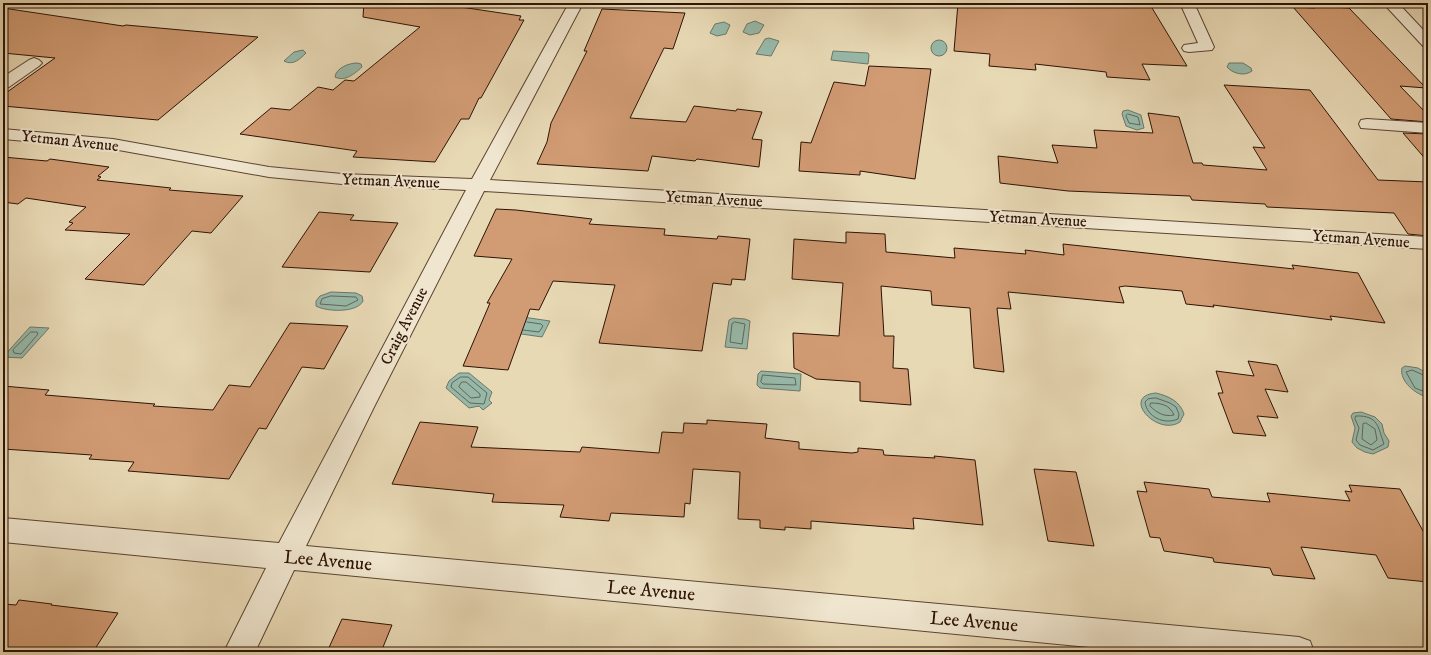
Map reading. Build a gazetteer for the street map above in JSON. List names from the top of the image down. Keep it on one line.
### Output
{"streets":{"street":["Yetman Avenue","Craig Avenue","Lee Avenue"]},"crossings":[["Yetman Avenue","Craig Avenue"],["Craig Avenue","Lee Avenue"]]}
